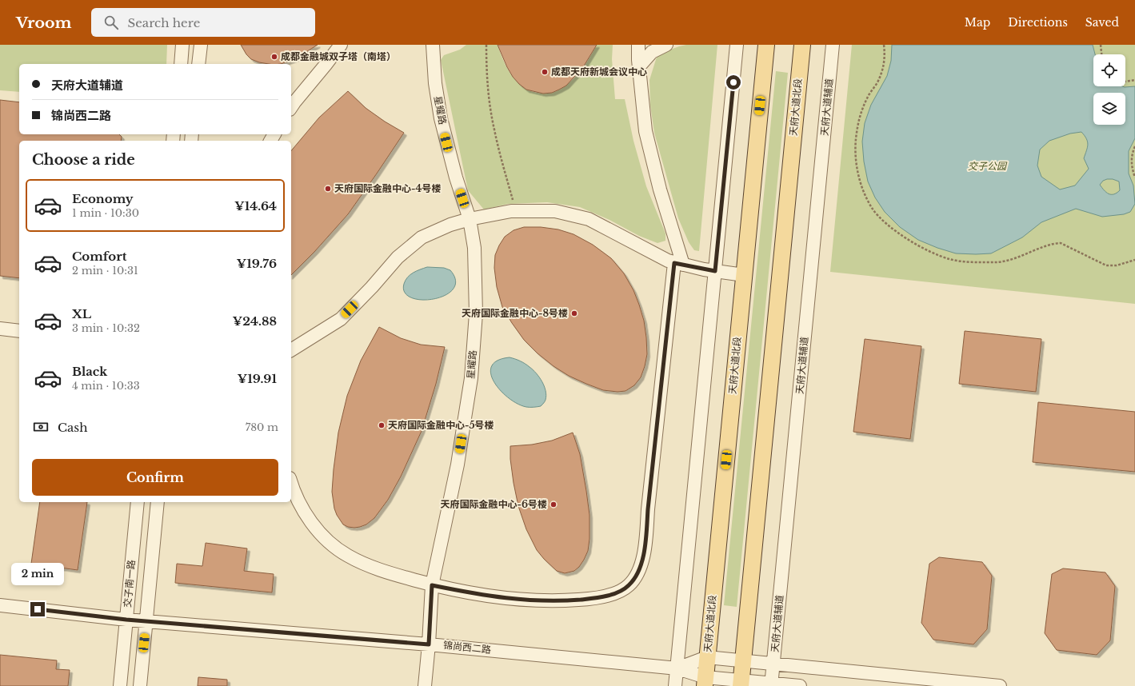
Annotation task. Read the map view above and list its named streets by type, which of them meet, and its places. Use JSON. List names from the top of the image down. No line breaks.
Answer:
{"streets":{"main road":["天府大道北段"],"street":["天府大道辅道","星耀路","交子南一路","锦尚西二路"]},"crossings":[["天府大道北段","锦尚西二路"],["天府大道辅道","锦尚西二路"],["星耀路","锦尚西二路"],["交子南一路","锦尚西二路"]],"parks":["交子公园"],"places":["成都金融城双子塔（南塔）","成都天府新城会议中心","天府国际金融中心-4号楼","天府国际金融中心-8号楼","天府国际金融中心-5号楼","天府国际金融中心-6号楼"],"page":{"header":"Vroom","search":"Search here","nav":["Map","Directions","Saved"],"banner":["天府大道辅道","锦尚西二路"],"heading":"Choose a ride","list":[{"name":"Economy","note":"1 min · 10:30","value":"¥14.64"},{"name":"Comfort","note":"2 min · 10:31","value":"¥19.76"},{"name":"XL","note":"3 min · 10:32","value":"¥24.88"},{"name":"Black","note":"4 min · 10:33","value":"¥19.91"}],"pay":["Cash","780 m"],"buttons":"Confirm","bubble":"2 min"}}
